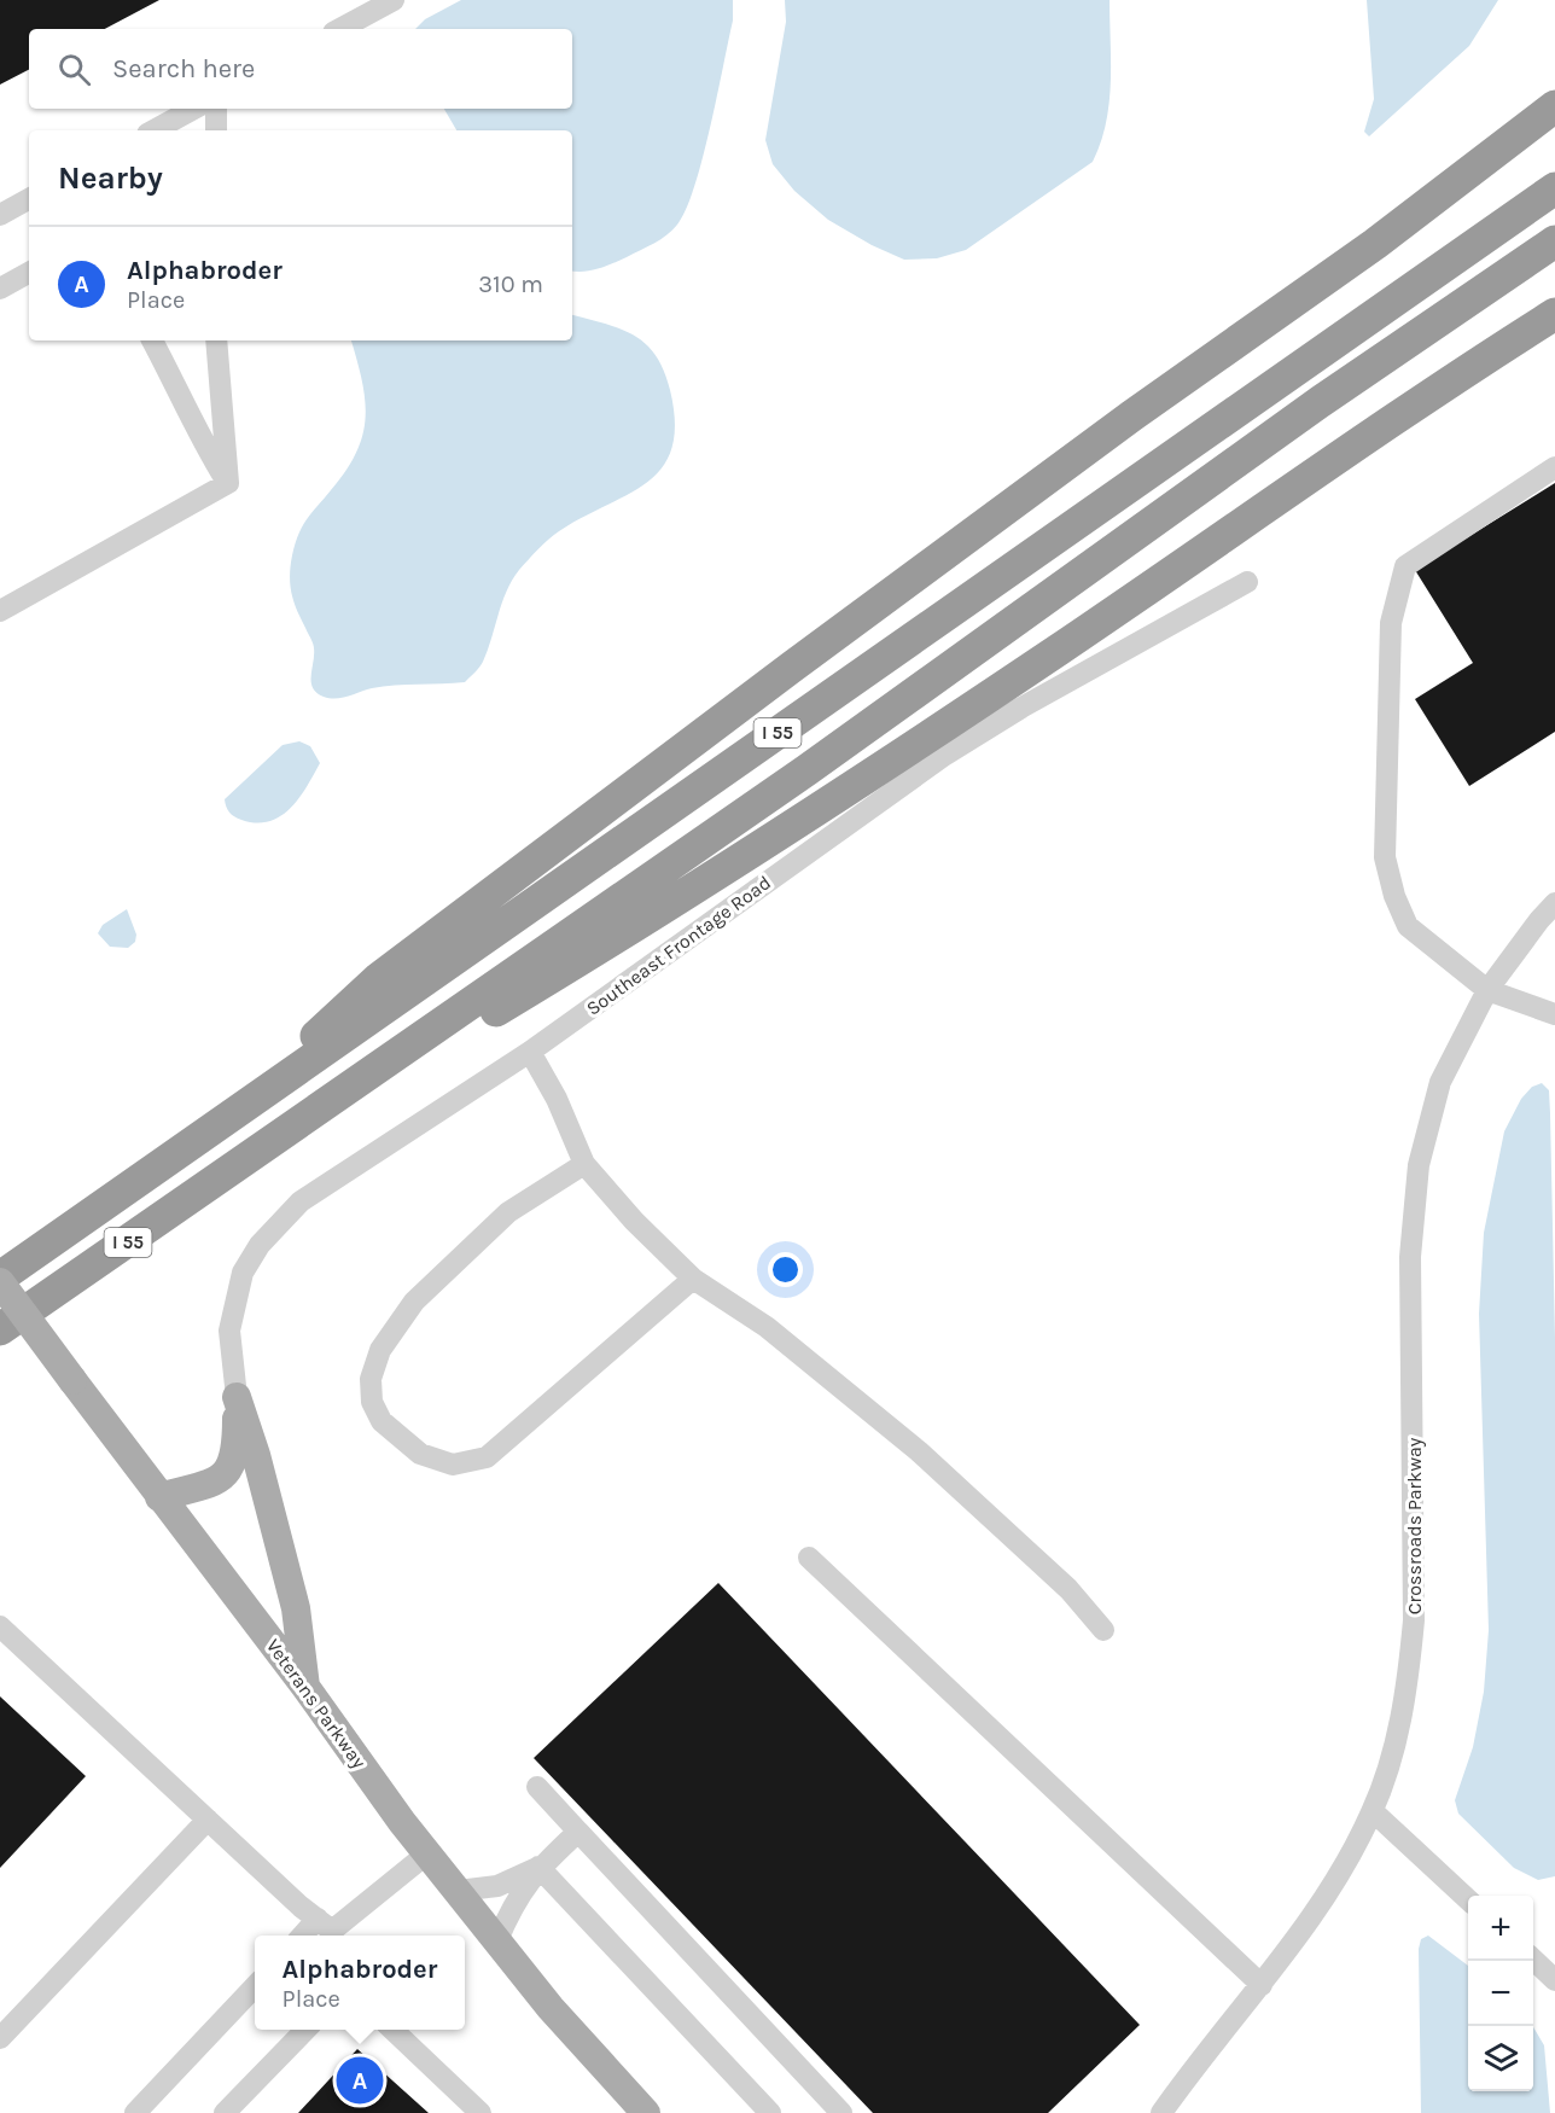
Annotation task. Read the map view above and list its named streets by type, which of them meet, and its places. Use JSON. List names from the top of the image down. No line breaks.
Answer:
{"streets":{"highway":["I 55"],"main road":["Veterans Parkway"],"street":["Southeast Frontage Road","Crossroads Parkway"]},"page":{"search":"Search here","heading":"Nearby","list":[{"mark":"A","name":"Alphabroder","note":"Place","value":"310 m"}],"map_buttons":["+","−"],"popup":["Alphabroder","Place"],"pins":"A"}}
